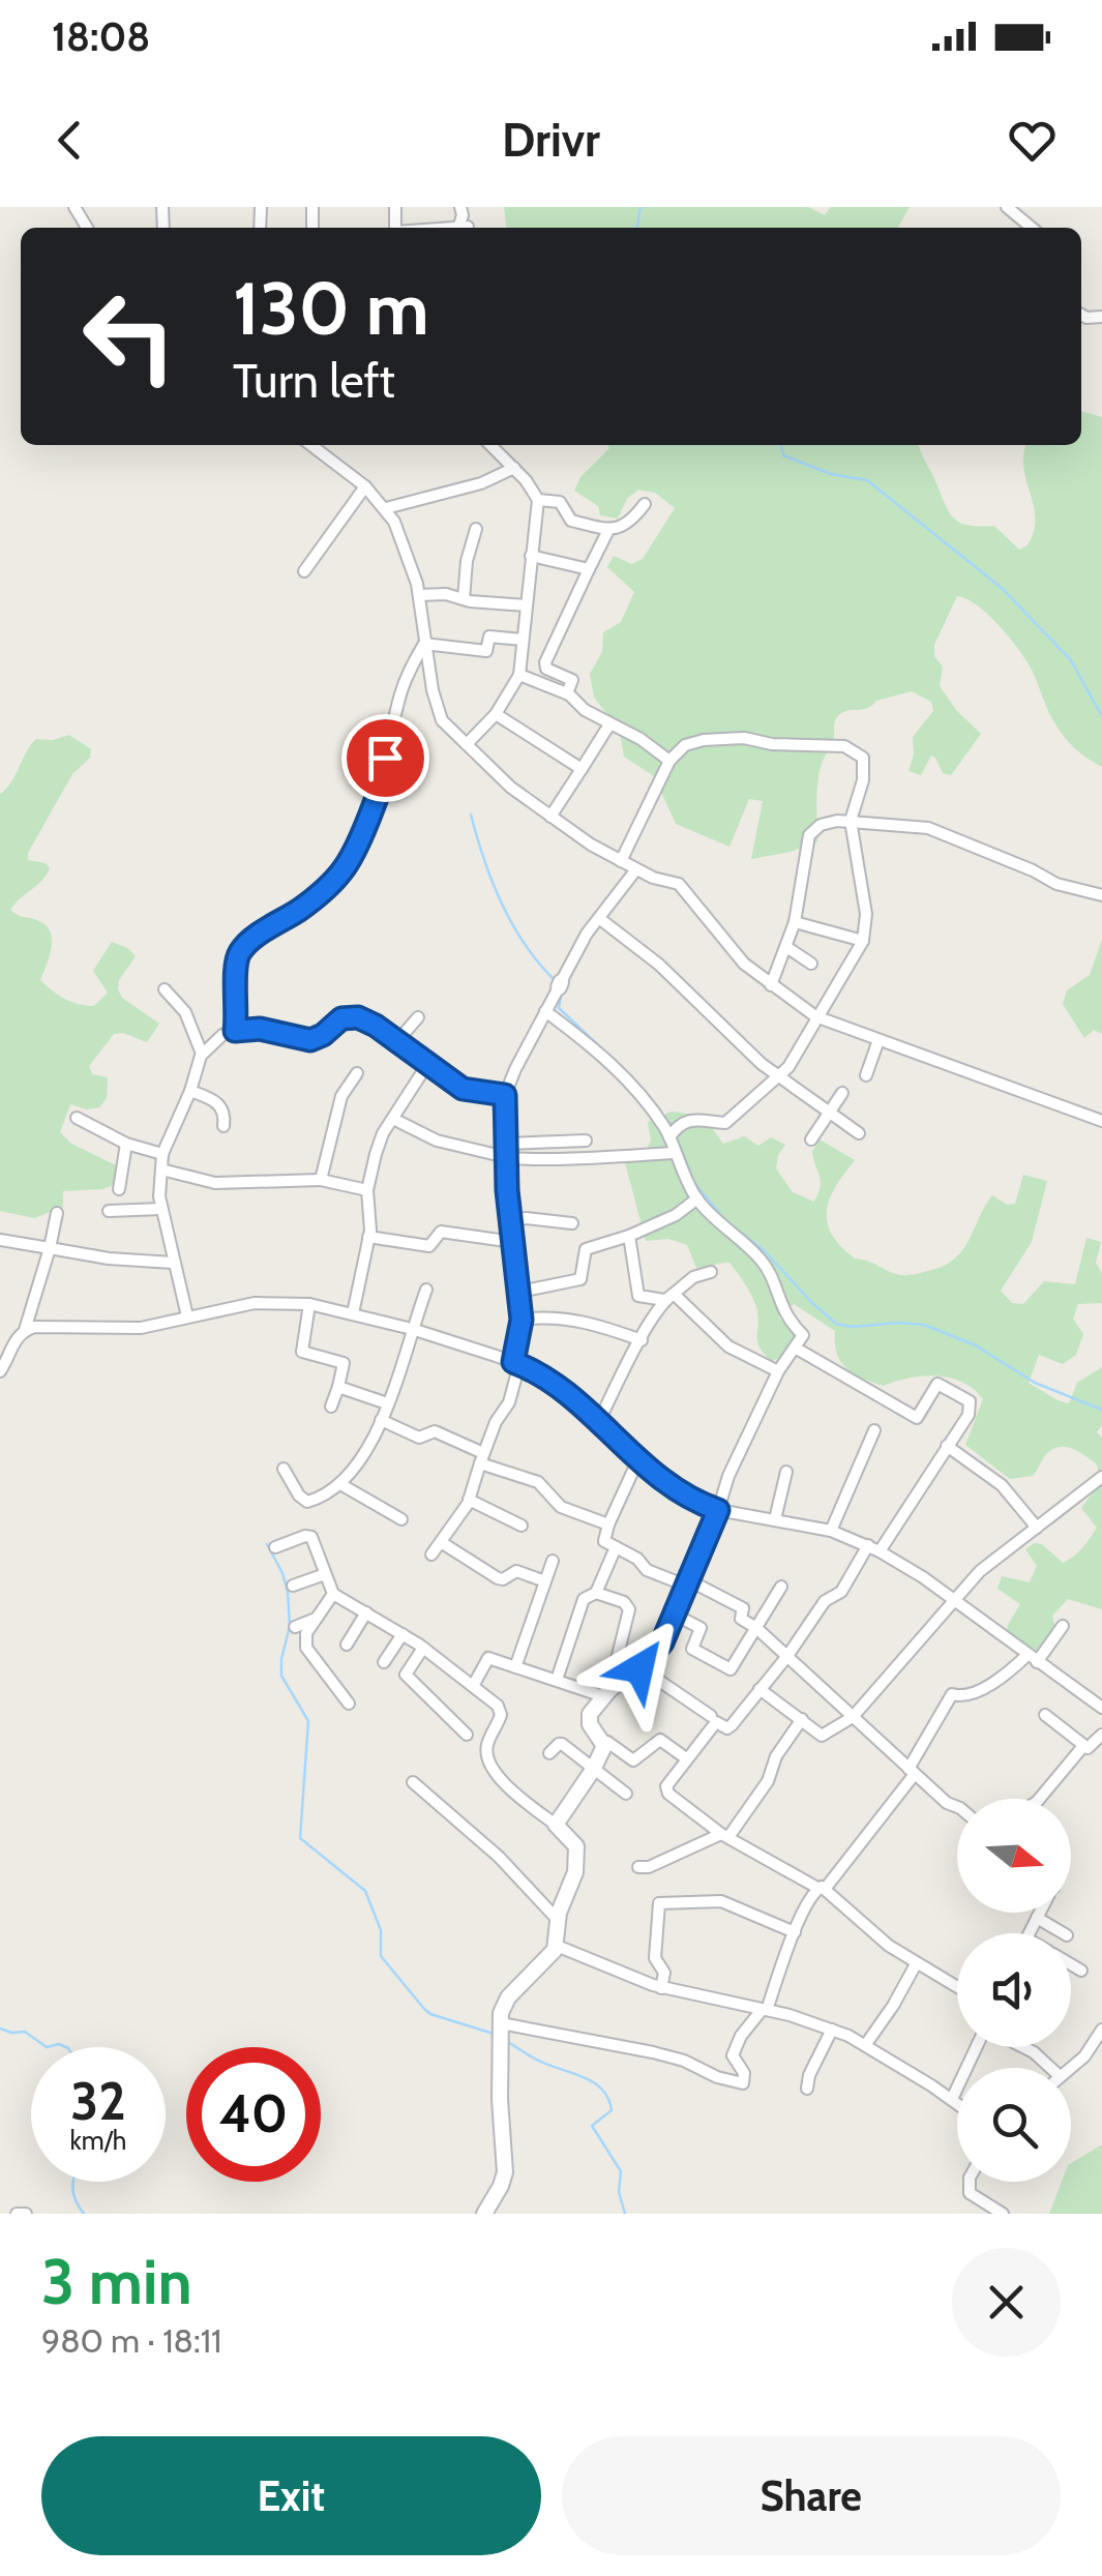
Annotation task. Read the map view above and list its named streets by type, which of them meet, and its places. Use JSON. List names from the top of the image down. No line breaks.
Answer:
{"north":"right","page":{"status":"18:08","header":"Drivr","turn":["130 m","Turn left"],"speed":"32 km/h","limit":"40","heading":["3 min","980 m · 18:11"],"buttons":["Exit","Share"]}}
